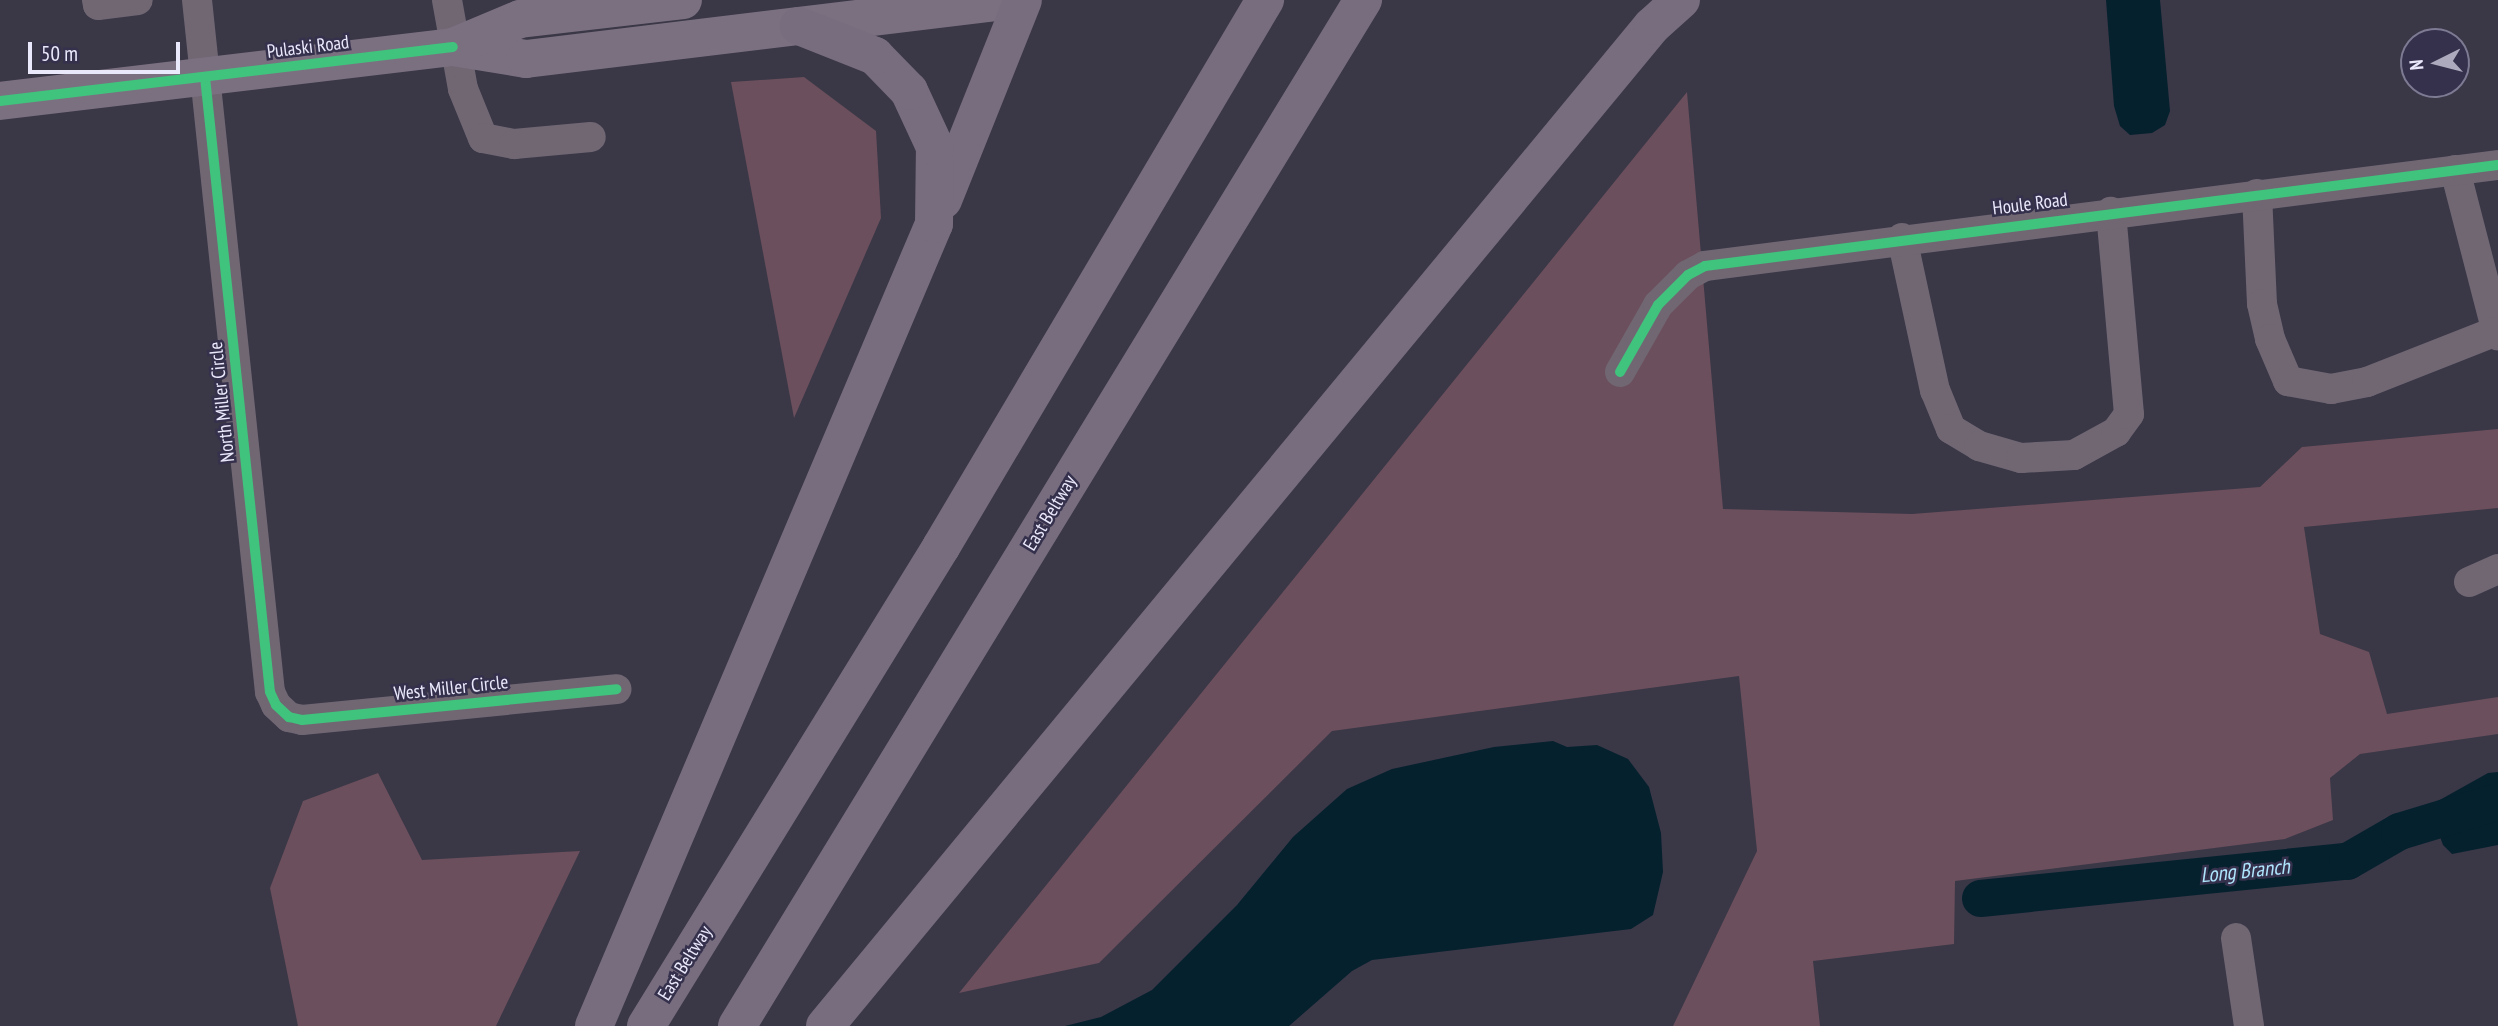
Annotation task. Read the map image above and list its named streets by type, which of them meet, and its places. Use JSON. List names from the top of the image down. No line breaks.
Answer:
{"streets":{"highway":["East Beltway"],"main road":["Pulaski Road"],"street":["Houle Road","North Miller Circle","West Miller Circle"]},"crossings":[["Pulaski Road","North Miller Circle"],["North Miller Circle","West Miller Circle"]],"water":["Long Branch"],"scale_bar":"50 m","north":"left"}
